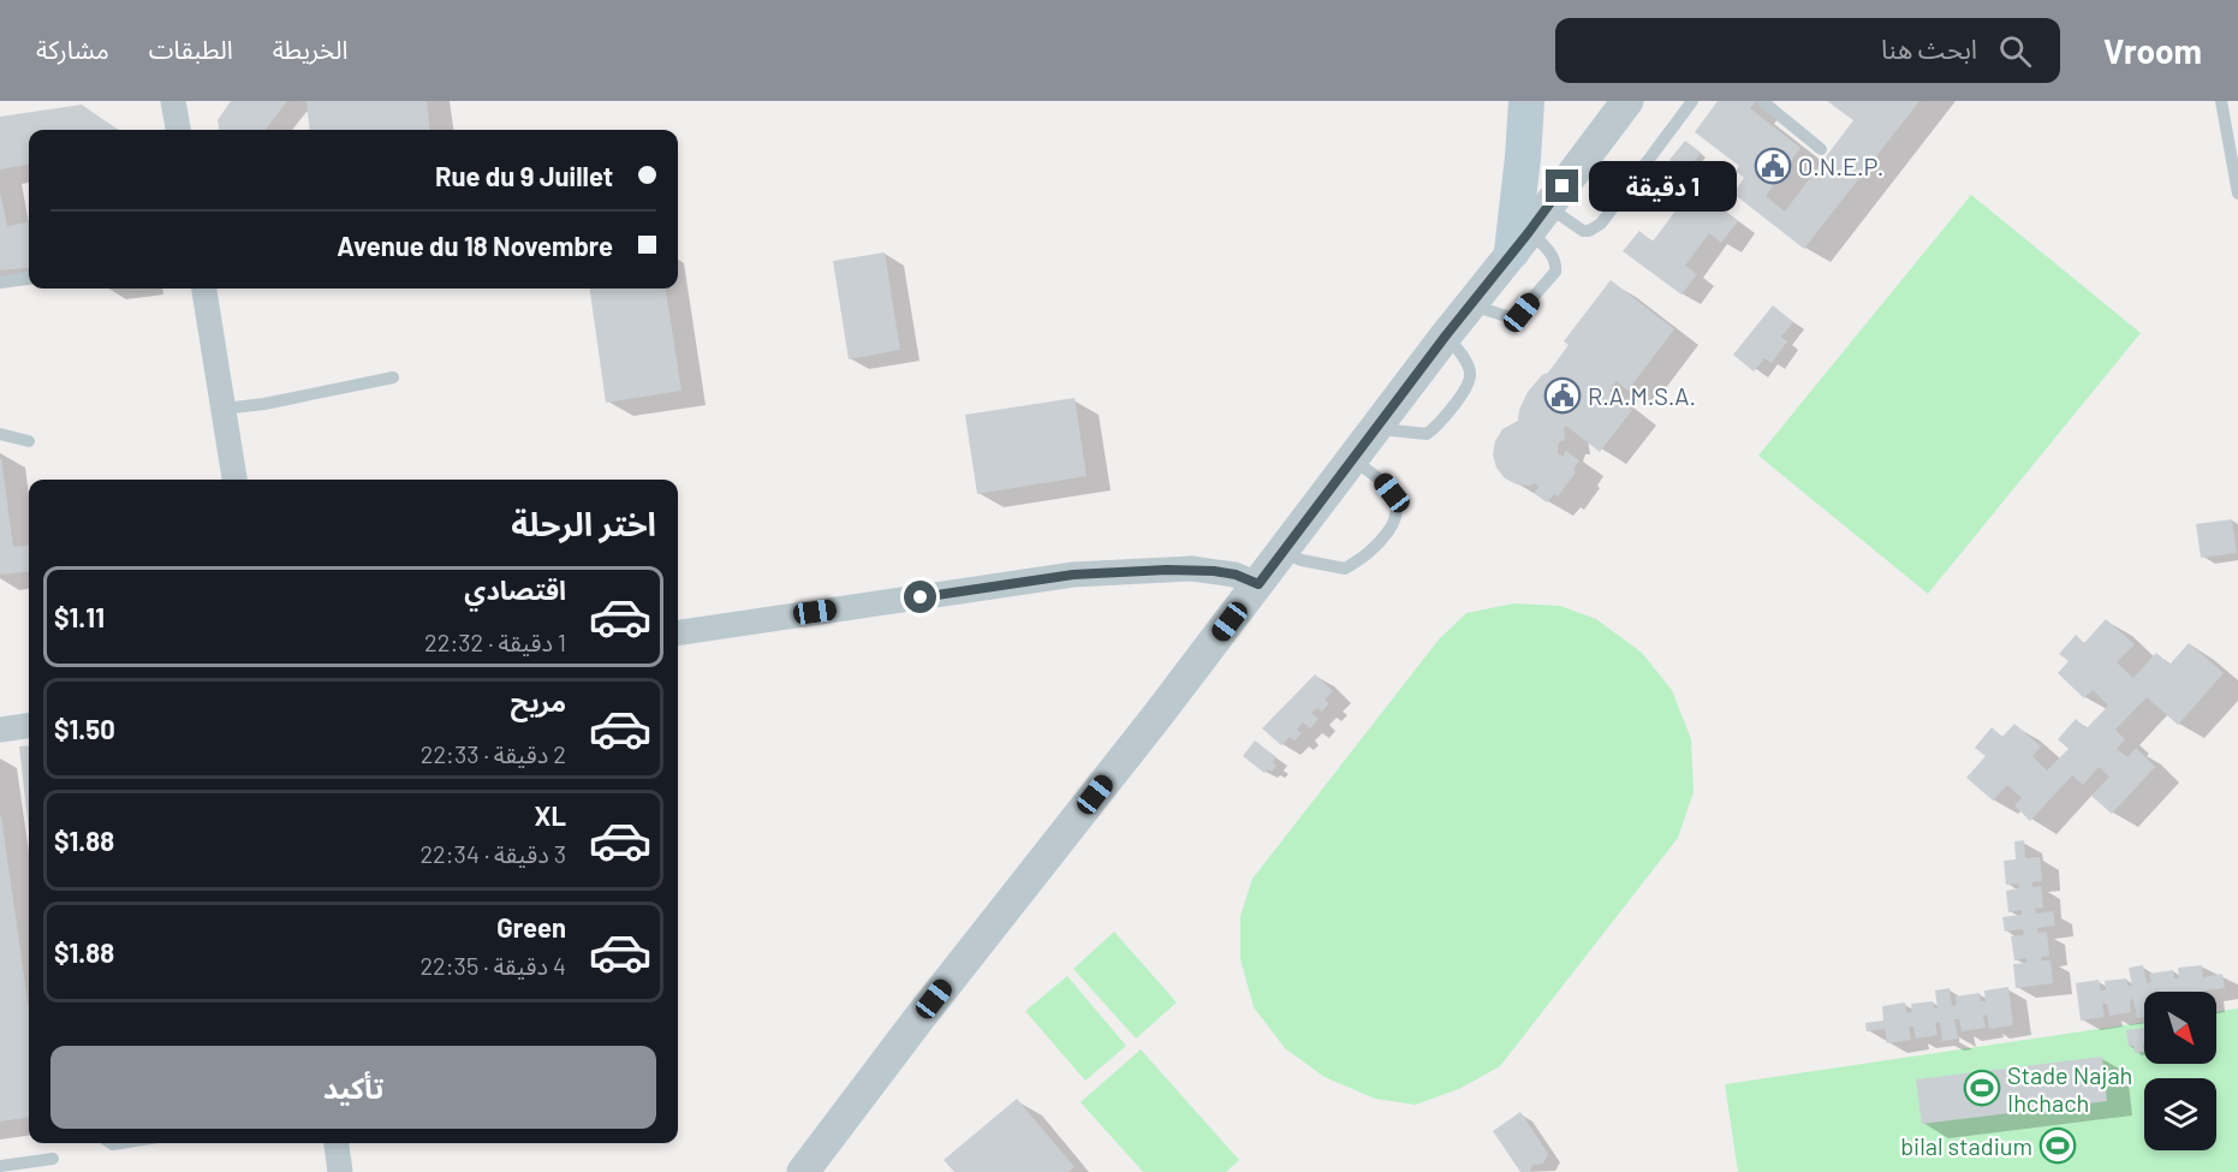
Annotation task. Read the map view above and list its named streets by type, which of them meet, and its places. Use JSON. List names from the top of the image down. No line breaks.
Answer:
{"places":{"public building":["O.N.E.P.","R.A.M.S.A."],"sports":["Stade Najah Ihchach","bilal stadium"]},"north":"bottom right","page":{"header":"Vroom","search":"ابحث هنا","nav":["الخريطة","الطبقات","مشاركة"],"banner":["Rue du 9 Juillet","Avenue du 18 Novembre"],"bubble":"1 دقيقة","heading":"اختر الرحلة","list":[{"name":"اقتصادي","note":"1 دقيقة · 22:32","value":"$1.11"},{"name":"مريح","note":"2 دقيقة · 22:33","value":"$1.50"},{"name":"XL","note":"3 دقيقة · 22:34","value":"$1.88"},{"name":"Green","note":"4 دقيقة · 22:35","value":"$1.88"}],"buttons":"تأكيد"}}
